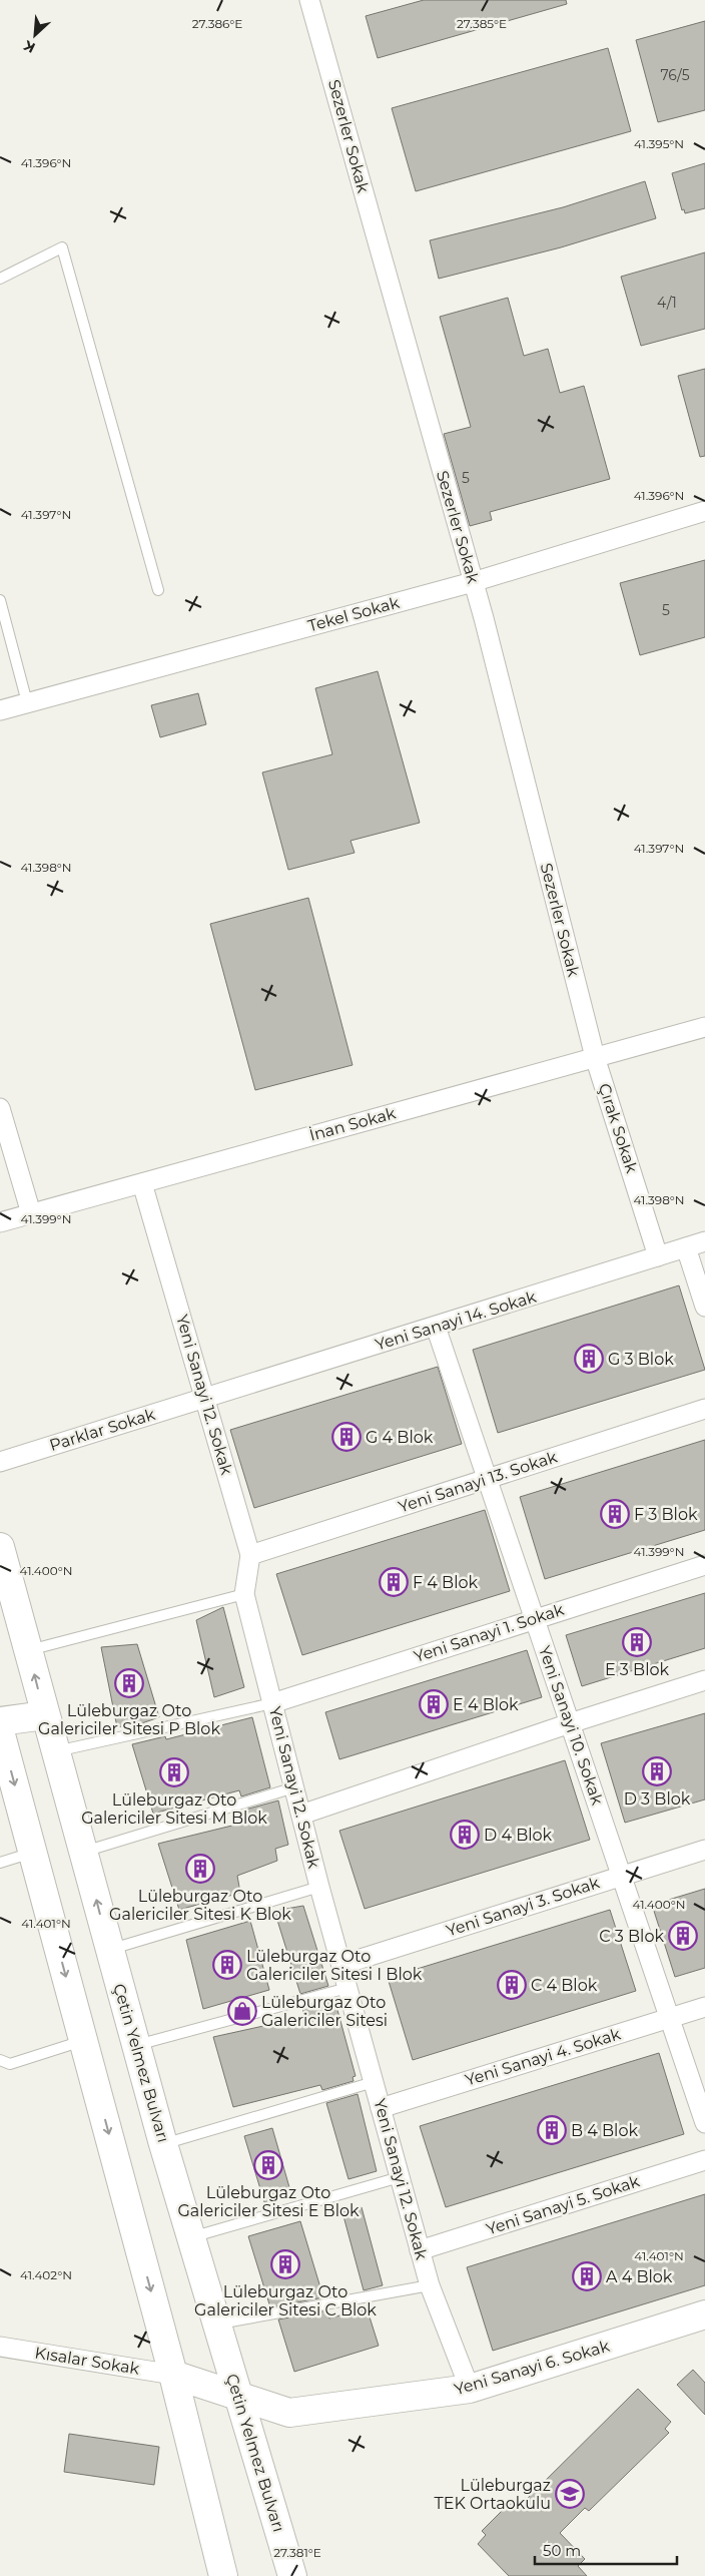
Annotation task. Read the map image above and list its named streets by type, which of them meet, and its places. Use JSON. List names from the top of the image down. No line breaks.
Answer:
{"streets":{"street":["Sezerler Sokak","Tekel Sokak","İnan Sokak","Çırak Sokak","Yeni Sanayi 14. Sokak","Yeni Sanayi 12. Sokak","Parklar Sokak","Yeni Sanayi 13. Sokak","Yeni Sanayi 1. Sokak","Yeni Sanayi 10. Sokak","Yeni Sanayi 3. Sokak","Yeni Sanayi 4. Sokak","Çetin Yelmez Bulvarı","Yeni Sanayi 5. Sokak","Kısalar Sokak","Yeni Sanayi 6. Sokak"]},"crossings":[["Sezerler Sokak","Tekel Sokak"],["Sezerler Sokak","İnan Sokak"],["Sezerler Sokak","Çırak Sokak"],["İnan Sokak","Çırak Sokak"],["İnan Sokak","Yeni Sanayi 12. Sokak"],["Çırak Sokak","Yeni Sanayi 14. Sokak"],["Yeni Sanayi 14. Sokak","Yeni Sanayi 12. Sokak"],["Yeni Sanayi 14. Sokak","Parklar Sokak"],["Yeni Sanayi 14. Sokak","Yeni Sanayi 10. Sokak"],["Yeni Sanayi 12. Sokak","Parklar Sokak"],["Yeni Sanayi 12. Sokak","Yeni Sanayi 13. Sokak"],["Yeni Sanayi 12. Sokak","Yeni Sanayi 1. Sokak"],["Yeni Sanayi 12. Sokak","Yeni Sanayi 3. Sokak"],["Yeni Sanayi 12. Sokak","Yeni Sanayi 4. Sokak"],["Yeni Sanayi 12. Sokak","Yeni Sanayi 5. Sokak"],["Yeni Sanayi 12. Sokak","Yeni Sanayi 6. Sokak"],["Yeni Sanayi 13. Sokak","Yeni Sanayi 10. Sokak"],["Yeni Sanayi 1. Sokak","Yeni Sanayi 10. Sokak"],["Yeni Sanayi 10. Sokak","Yeni Sanayi 3. Sokak"],["Yeni Sanayi 10. Sokak","Yeni Sanayi 4. Sokak"],["Çetin Yelmez Bulvarı","Yeni Sanayi 6. Sokak"],["Kısalar Sokak","Yeni Sanayi 6. Sokak"]],"places":{"building":["G 3 Blok","G 4 Blok","F 3 Blok","F 4 Blok","E 3 Blok","Lüleburgaz Oto Galericiler Sitesi P Blok","E 4 Blok","D 3 Blok","Lüleburgaz Oto Galericiler Sitesi M Blok","D 4 Blok","Lüleburgaz Oto Galericiler Sitesi K Blok","C 3 Blok","Lüleburgaz Oto Galericiler Sitesi I Blok","C 4 Blok","B 4 Blok","Lüleburgaz Oto Galericiler Sitesi E Blok","Lüleburgaz Oto Galericiler Sitesi C Blok","A 4 Blok"],"shop":["Lüleburgaz Oto Galericiler Sitesi"],"school or university":["Lüleburgaz TEK Ortaokulu"]},"house_numbers":["76/5","4/1","5","5"],"scale_bar":"50 m","north":"bottom left","coordinates":["27.386°E","27.385°E","41.395°N","41.396°N","41.397°N","41.398°N","41.399°N","41.400°N","41.401°N","41.402°N","27.381°E"]}
